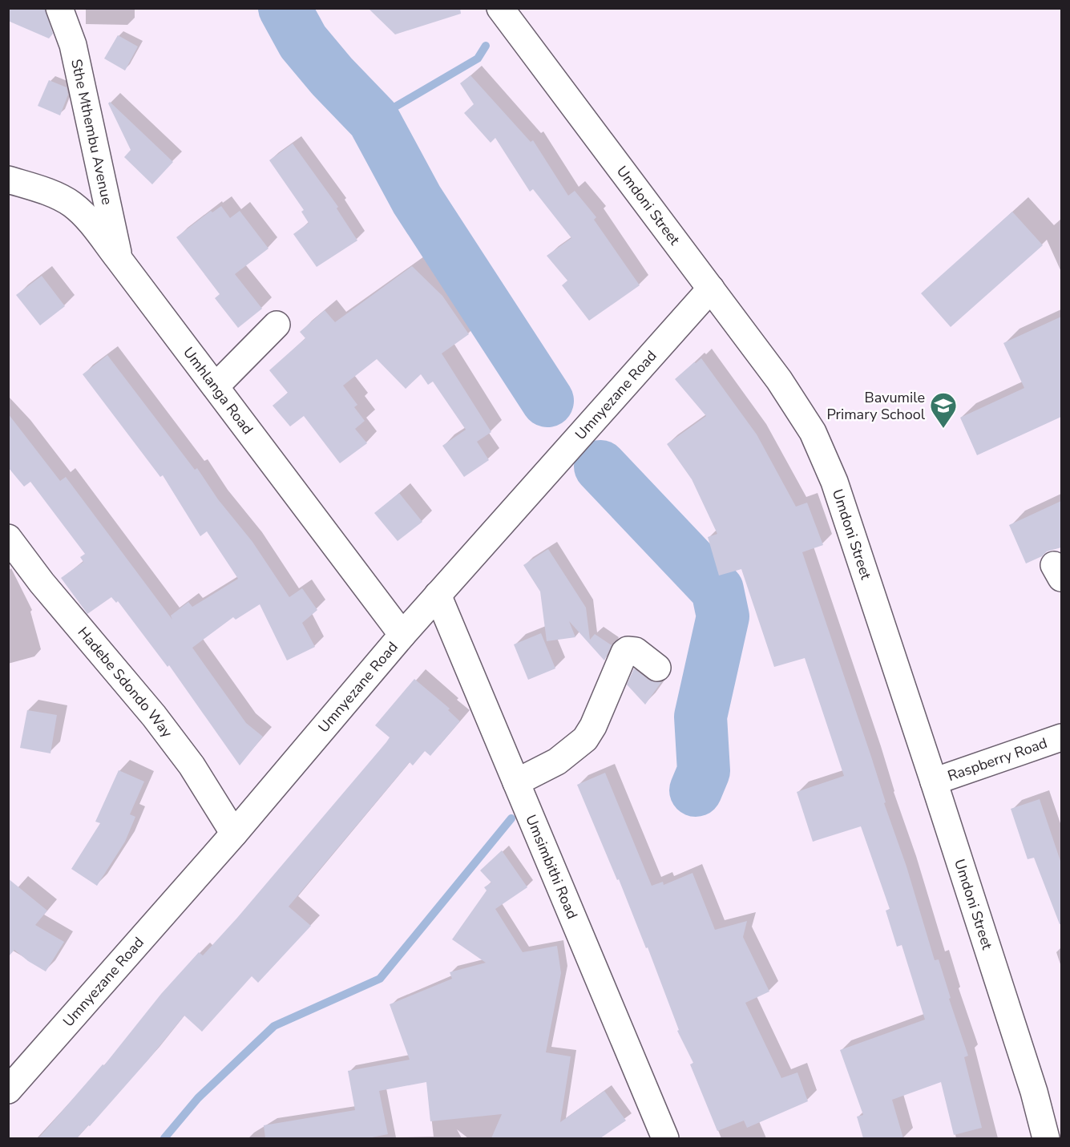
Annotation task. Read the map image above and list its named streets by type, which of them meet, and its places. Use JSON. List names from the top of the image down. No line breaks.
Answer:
{"streets":{"street":["Sthe Mthembu Avenue","Umdoni Street","Umhlanga Road","Umnyezane Road","Hadebe Sdondo Way","Raspberry Road","Umsimbithi Road"]},"crossings":[["Sthe Mthembu Avenue","Umhlanga Road"],["Umdoni Street","Umnyezane Road"],["Umdoni Street","Raspberry Road"],["Umhlanga Road","Umnyezane Road"],["Umnyezane Road","Hadebe Sdondo Way"],["Umnyezane Road","Umsimbithi Road"]],"places":{"school or university":["Bavumile Primary School"]}}
